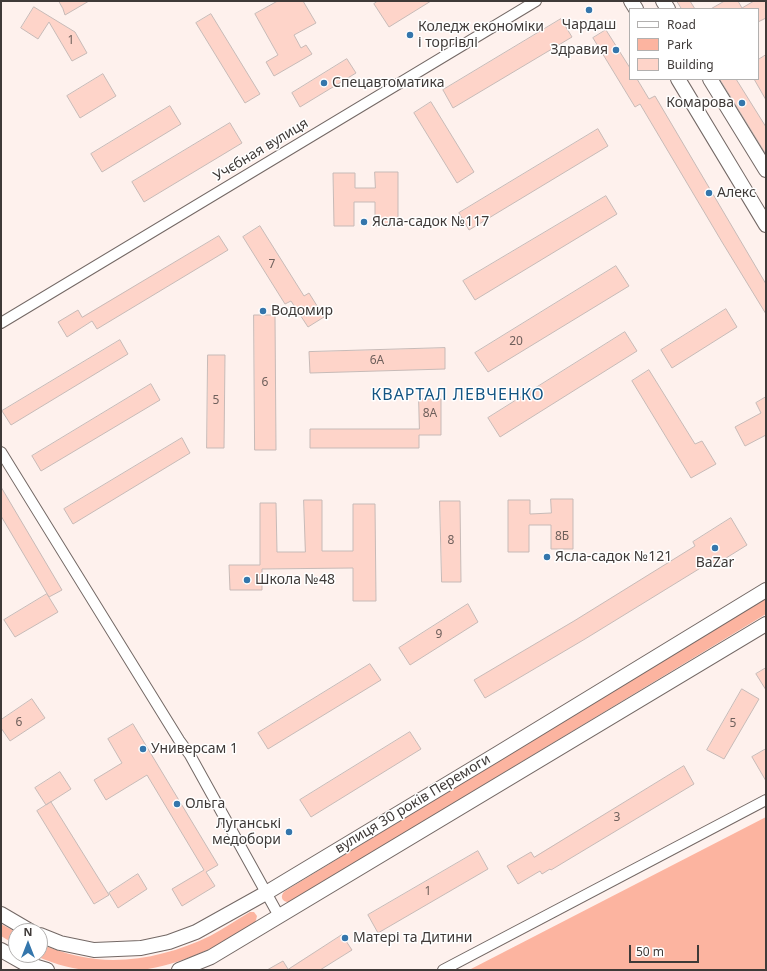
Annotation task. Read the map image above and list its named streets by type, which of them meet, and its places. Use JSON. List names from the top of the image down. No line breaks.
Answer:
{"streets":{"street":["Учєбная вулиця","вулиця 30 років Перемоги"]},"districts":["КВАРТАЛ ЛЕВЧЕНКО"],"places":["Чардаш","Коледж економіки і торгівлі","Здравия","Спецавтоматика","Комарова","Алекс","Ясла-садок №117","Водомир","BaZar","Ясла-садок №121","Школа №48","Универсам 1","Ольга","Луганські медобори","Матері та Дитини"],"house_numbers":["1","7","20","6А","6","5","8А","8Б","8","9","6","5","3","1"],"legend":["Road","Park","Building"],"scale_bar":"50 m","north":"top"}
